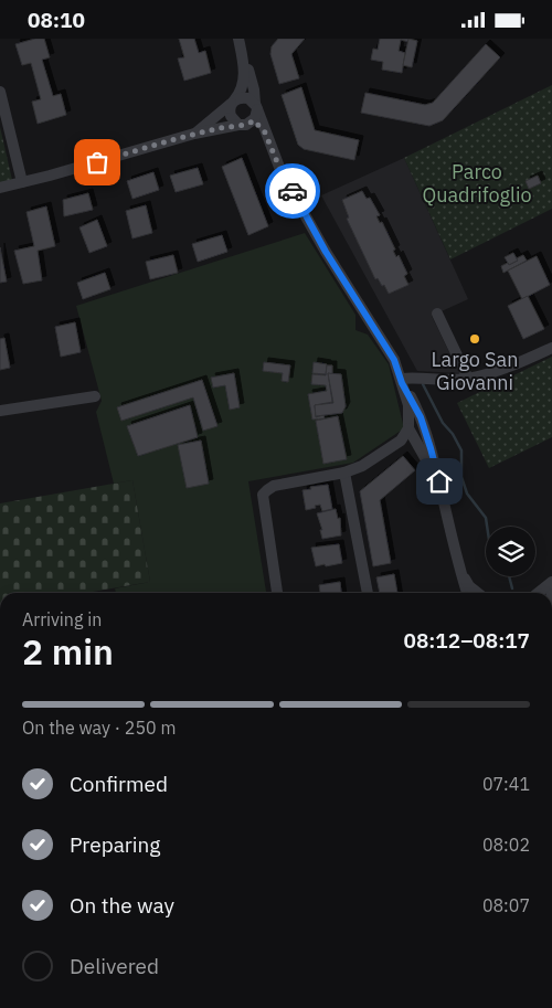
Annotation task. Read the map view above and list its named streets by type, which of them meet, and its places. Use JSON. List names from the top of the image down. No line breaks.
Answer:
{"parks":["Parco Quadrifoglio"],"places":["Largo San Giovanni"],"page":{"status":"08:10","heading":["2 min","Arriving in","08:12–08:17"],"bar":"On the way · 250 m","list":[["Confirmed","07:41"],["Preparing","08:02"],["On the way","08:07"],"Delivered"]}}
